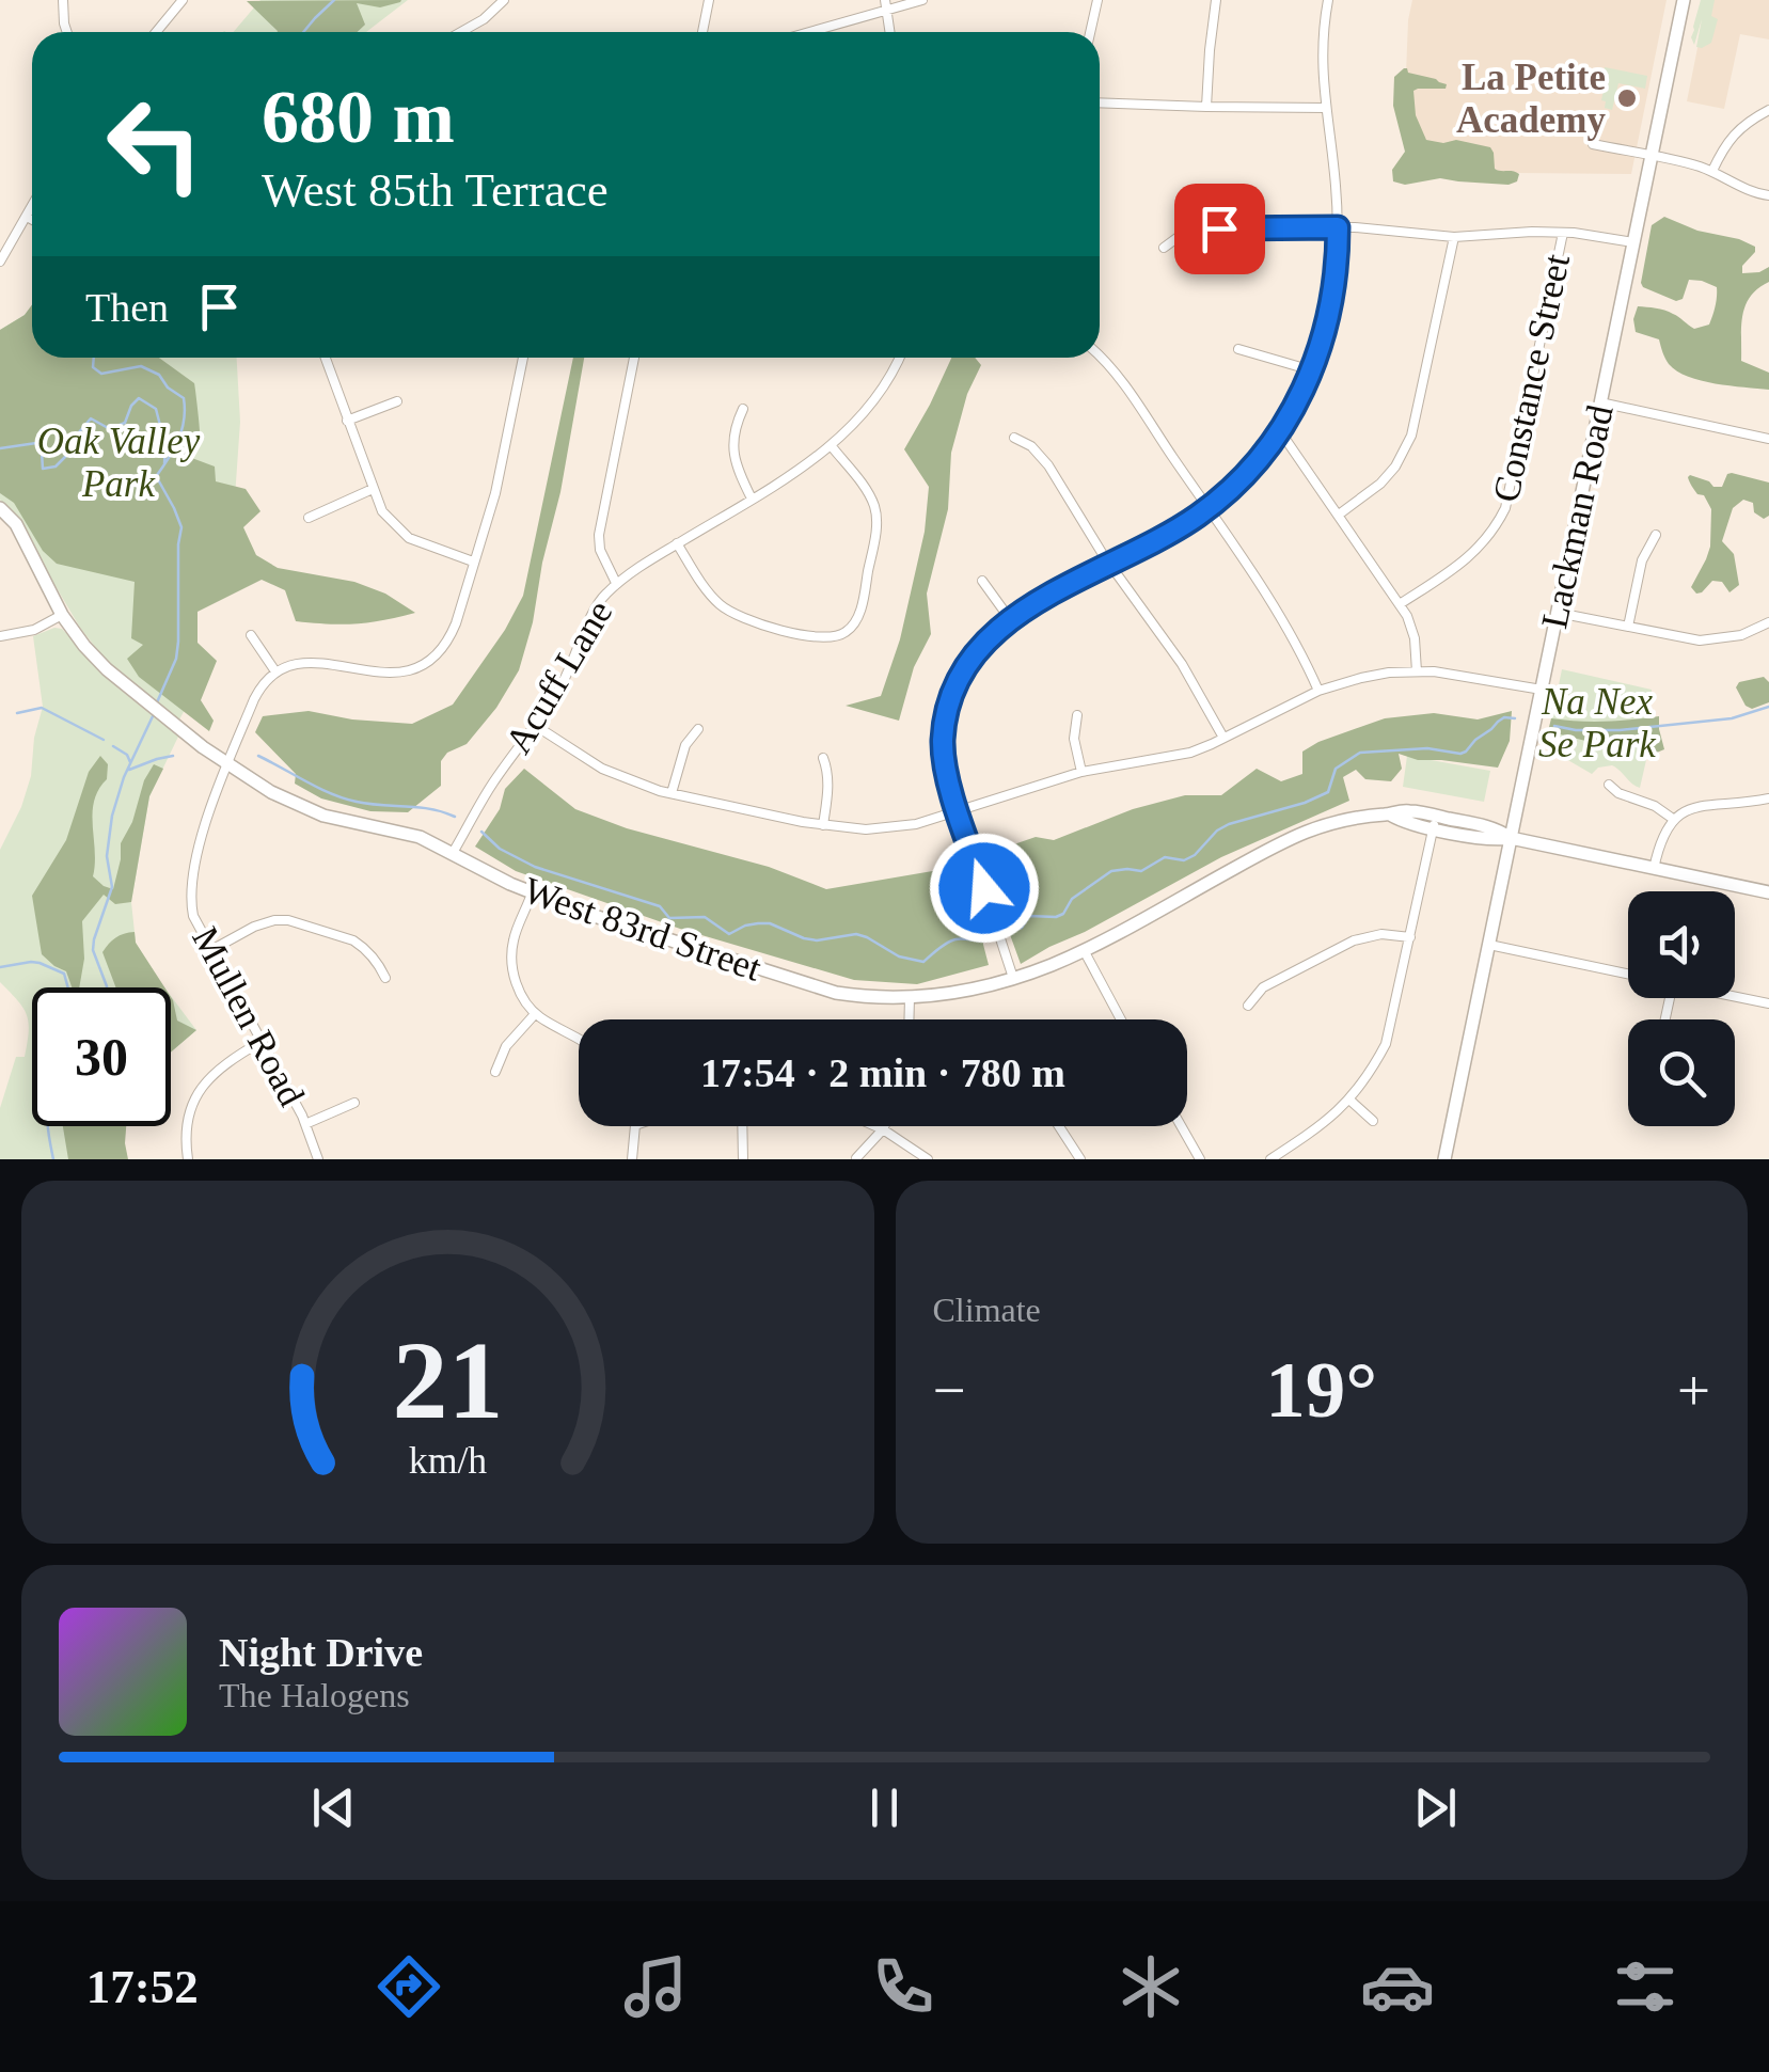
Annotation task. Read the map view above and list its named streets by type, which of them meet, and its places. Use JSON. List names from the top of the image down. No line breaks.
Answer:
{"streets":{"street":["Constance Street","Lackman Road","Acuff Lane","West 83rd Street","Mullen Road"]},"crossings":[["Lackman Road","West 83rd Street"],["Acuff Lane","West 83rd Street"],["West 83rd Street","Mullen Road"]],"parks":["Oak Valley Park","Na Nex Se Park"],"places":["La Petite Academy"],"page":{"turn":["680 m","West 85th Terrace"],"then":"Then","limit":"30","trip":"17:54 · 2 min · 780 m","tile":"Climate","heat":["−","19°","+"],"song":["Night Drive","The Halogens"],"tabs":"17:52","gauge":["21","km/h"]}}
